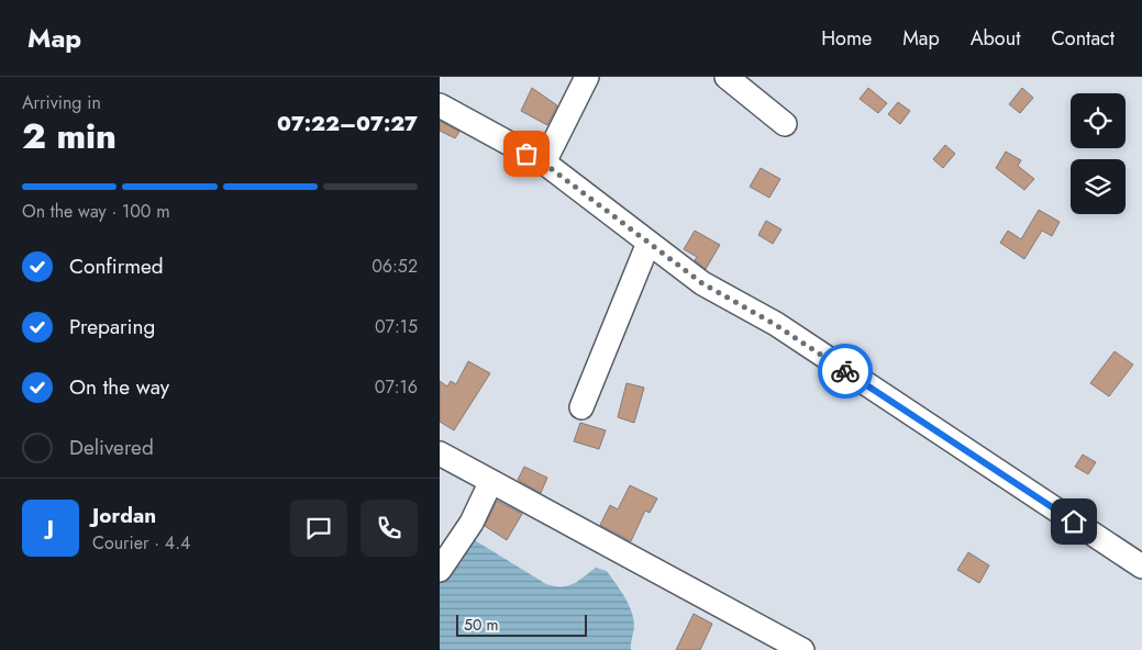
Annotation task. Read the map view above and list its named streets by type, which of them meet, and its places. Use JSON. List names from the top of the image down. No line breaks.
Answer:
{"scale_bar":"50 m","page":{"header":"Map","nav":["Home","Map","About","Contact"],"heading":["2 min","Arriving in","07:22–07:27"],"panel":["Jordan","Courier · 4.4"],"bar":"On the way · 100 m","list":[["Confirmed","06:52"],["Preparing","07:15"],["On the way","07:16"],"Delivered"],"round":"J","scale":"50 m"}}
